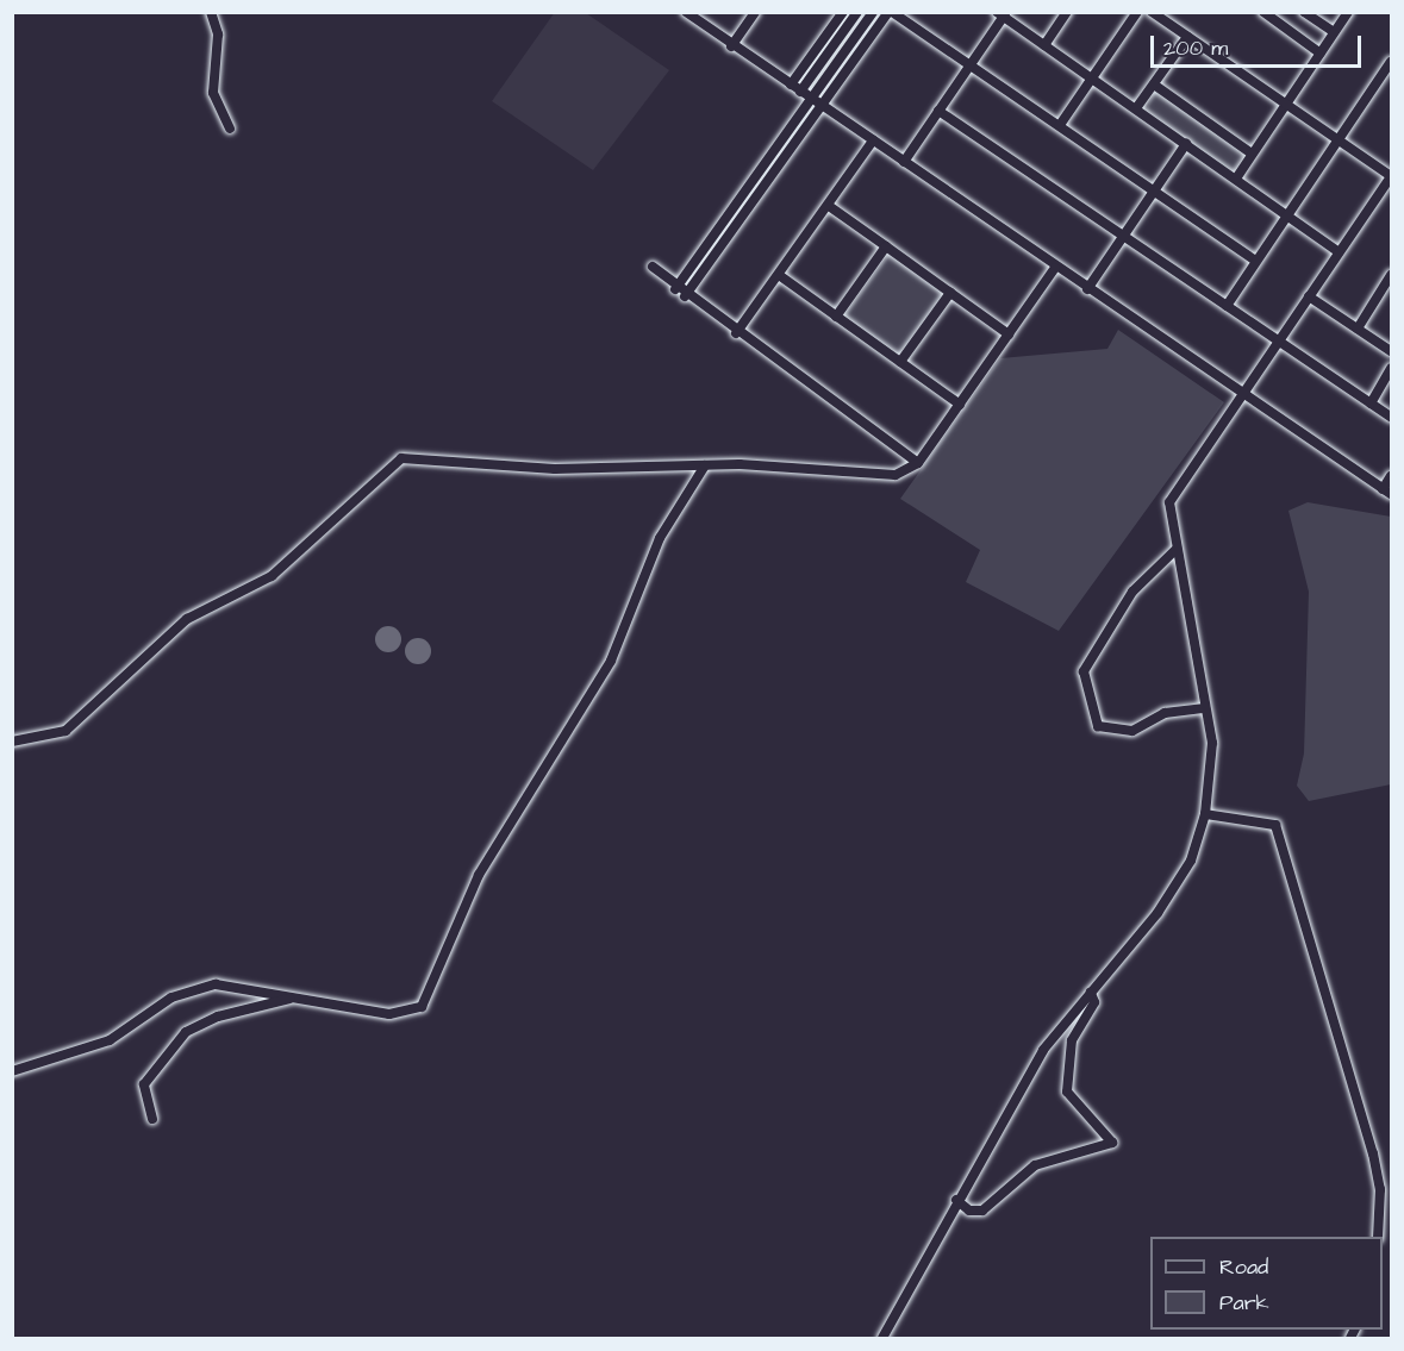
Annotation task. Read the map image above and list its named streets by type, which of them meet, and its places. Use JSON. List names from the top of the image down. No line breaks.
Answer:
{"legend":["Road","Park"],"scale_bar":"200 m"}
